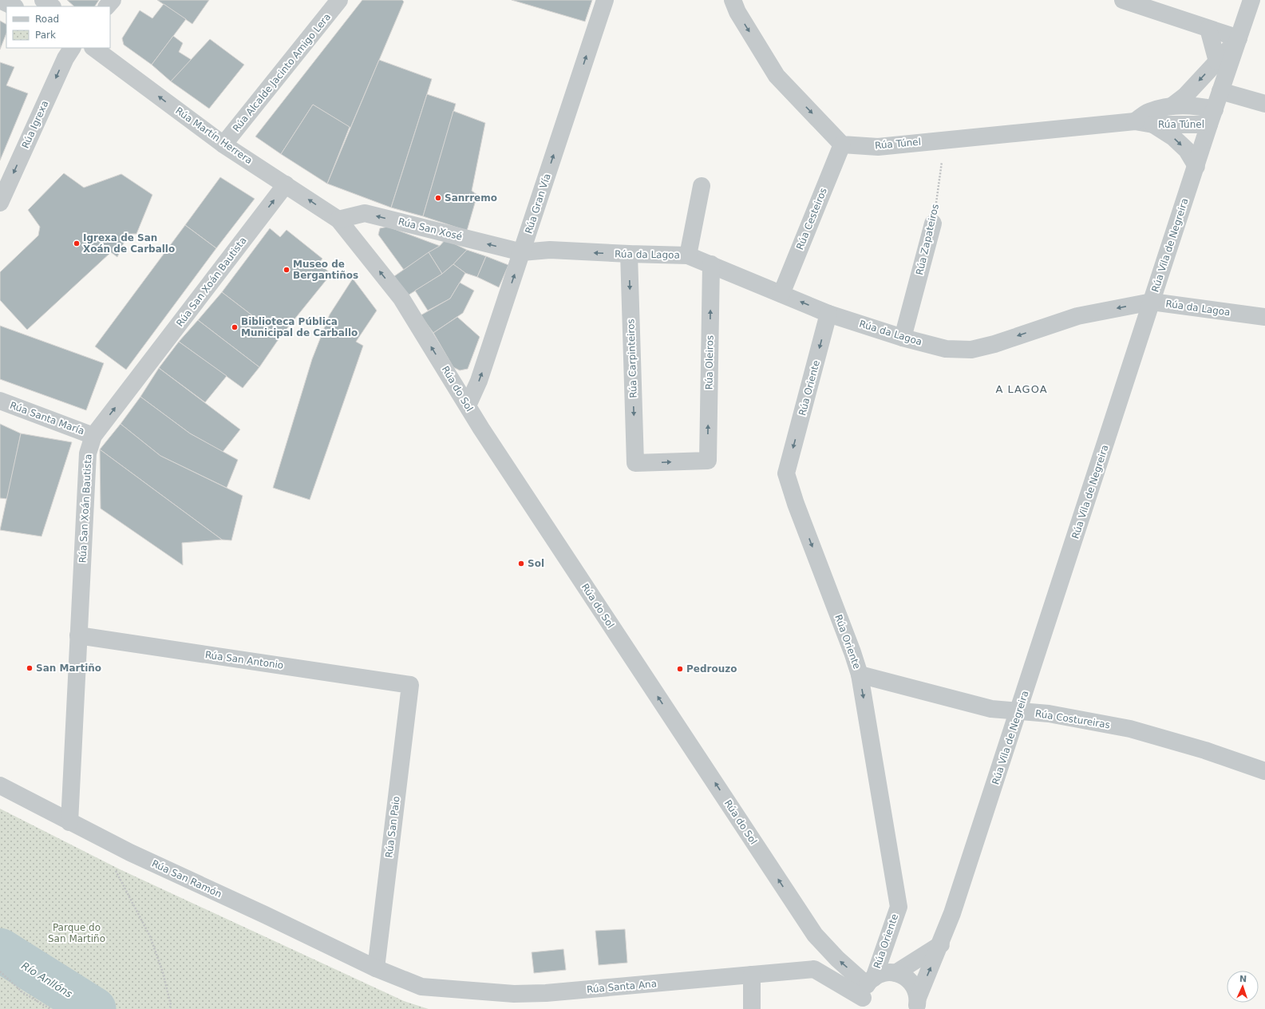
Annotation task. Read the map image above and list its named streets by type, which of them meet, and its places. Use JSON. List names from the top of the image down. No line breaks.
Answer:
{"streets":{"street":["Rúa Alcalde Jacinto Amigo Lera","Rúa Igrexa","Rúa Túnel","Rúa Martín Herrera","Rúa Gran Vía","Rúa Cesteiros","Rúa San Xosé","Rúa Zapateiros","Rúa Vila de Negreira","Rúa da Lagoa","Rúa San Xoán Bautista","Rúa Carpinteiros","Rúa Oleiros","Rúa Oriente","Rúa do Sol","Rúa Santa María","Rúa San Antonio","Rúa Costureiras","Rúa San Paio","Rúa San Ramón","Rúa Santa Ana"]},"crossings":[["Rúa Alcalde Jacinto Amigo Lera","Rúa Martín Herrera"],["Rúa Túnel","Rúa Cesteiros"],["Rúa Túnel","Rúa Zapateiros"],["Rúa Túnel","Rúa Vila de Negreira"],["Rúa Martín Herrera","Rúa San Xosé"],["Rúa Martín Herrera","Rúa San Xoán Bautista"],["Rúa Martín Herrera","Rúa do Sol"],["Rúa Gran Vía","Rúa San Xosé"],["Rúa Gran Vía","Rúa da Lagoa"],["Rúa Gran Vía","Rúa do Sol"],["Rúa Cesteiros","Rúa da Lagoa"],["Rúa San Xosé","Rúa da Lagoa"],["Rúa San Xosé","Rúa do Sol"],["Rúa Zapateiros","Rúa da Lagoa"],["Rúa Vila de Negreira","Rúa da Lagoa"],["Rúa Vila de Negreira","Rúa Costureiras"],["Rúa da Lagoa","Rúa Carpinteiros"],["Rúa da Lagoa","Rúa Oleiros"],["Rúa da Lagoa","Rúa Oriente"],["Rúa San Xoán Bautista","Rúa Santa María"],["Rúa San Xoán Bautista","Rúa San Antonio"],["Rúa San Xoán Bautista","Rúa San Ramón"],["Rúa Carpinteiros","Rúa Oleiros"],["Rúa Oriente","Rúa do Sol"],["Rúa Oriente","Rúa Costureiras"],["Rúa Oriente","Rúa Santa Ana"],["Rúa do Sol","Rúa Santa Ana"],["Rúa San Antonio","Rúa San Paio"],["Rúa San Paio","Rúa San Ramón"],["Rúa San Paio","Rúa Santa Ana"],["Rúa San Ramón","Rúa Santa Ana"]],"one_way":["Rúa Igrexa","Rúa Martín Herrera","Rúa Gran Vía","Rúa San Xosé","Rúa da Lagoa","Rúa San Xoán Bautista","Rúa Oleiros","Rúa Oriente","Rúa do Sol"],"districts":["A LAGOA"],"water":["Río Anllóns"],"parks":["Parque do San Martiño"],"places":["Sanrremo","Igrexa de San Xoán de Carballo","Museo de Bergantiños","Biblioteca Pública Municipal de Carballo","Sol","San Martiño","Pedrouzo"],"legend":["Road","Park"],"north":"top"}
